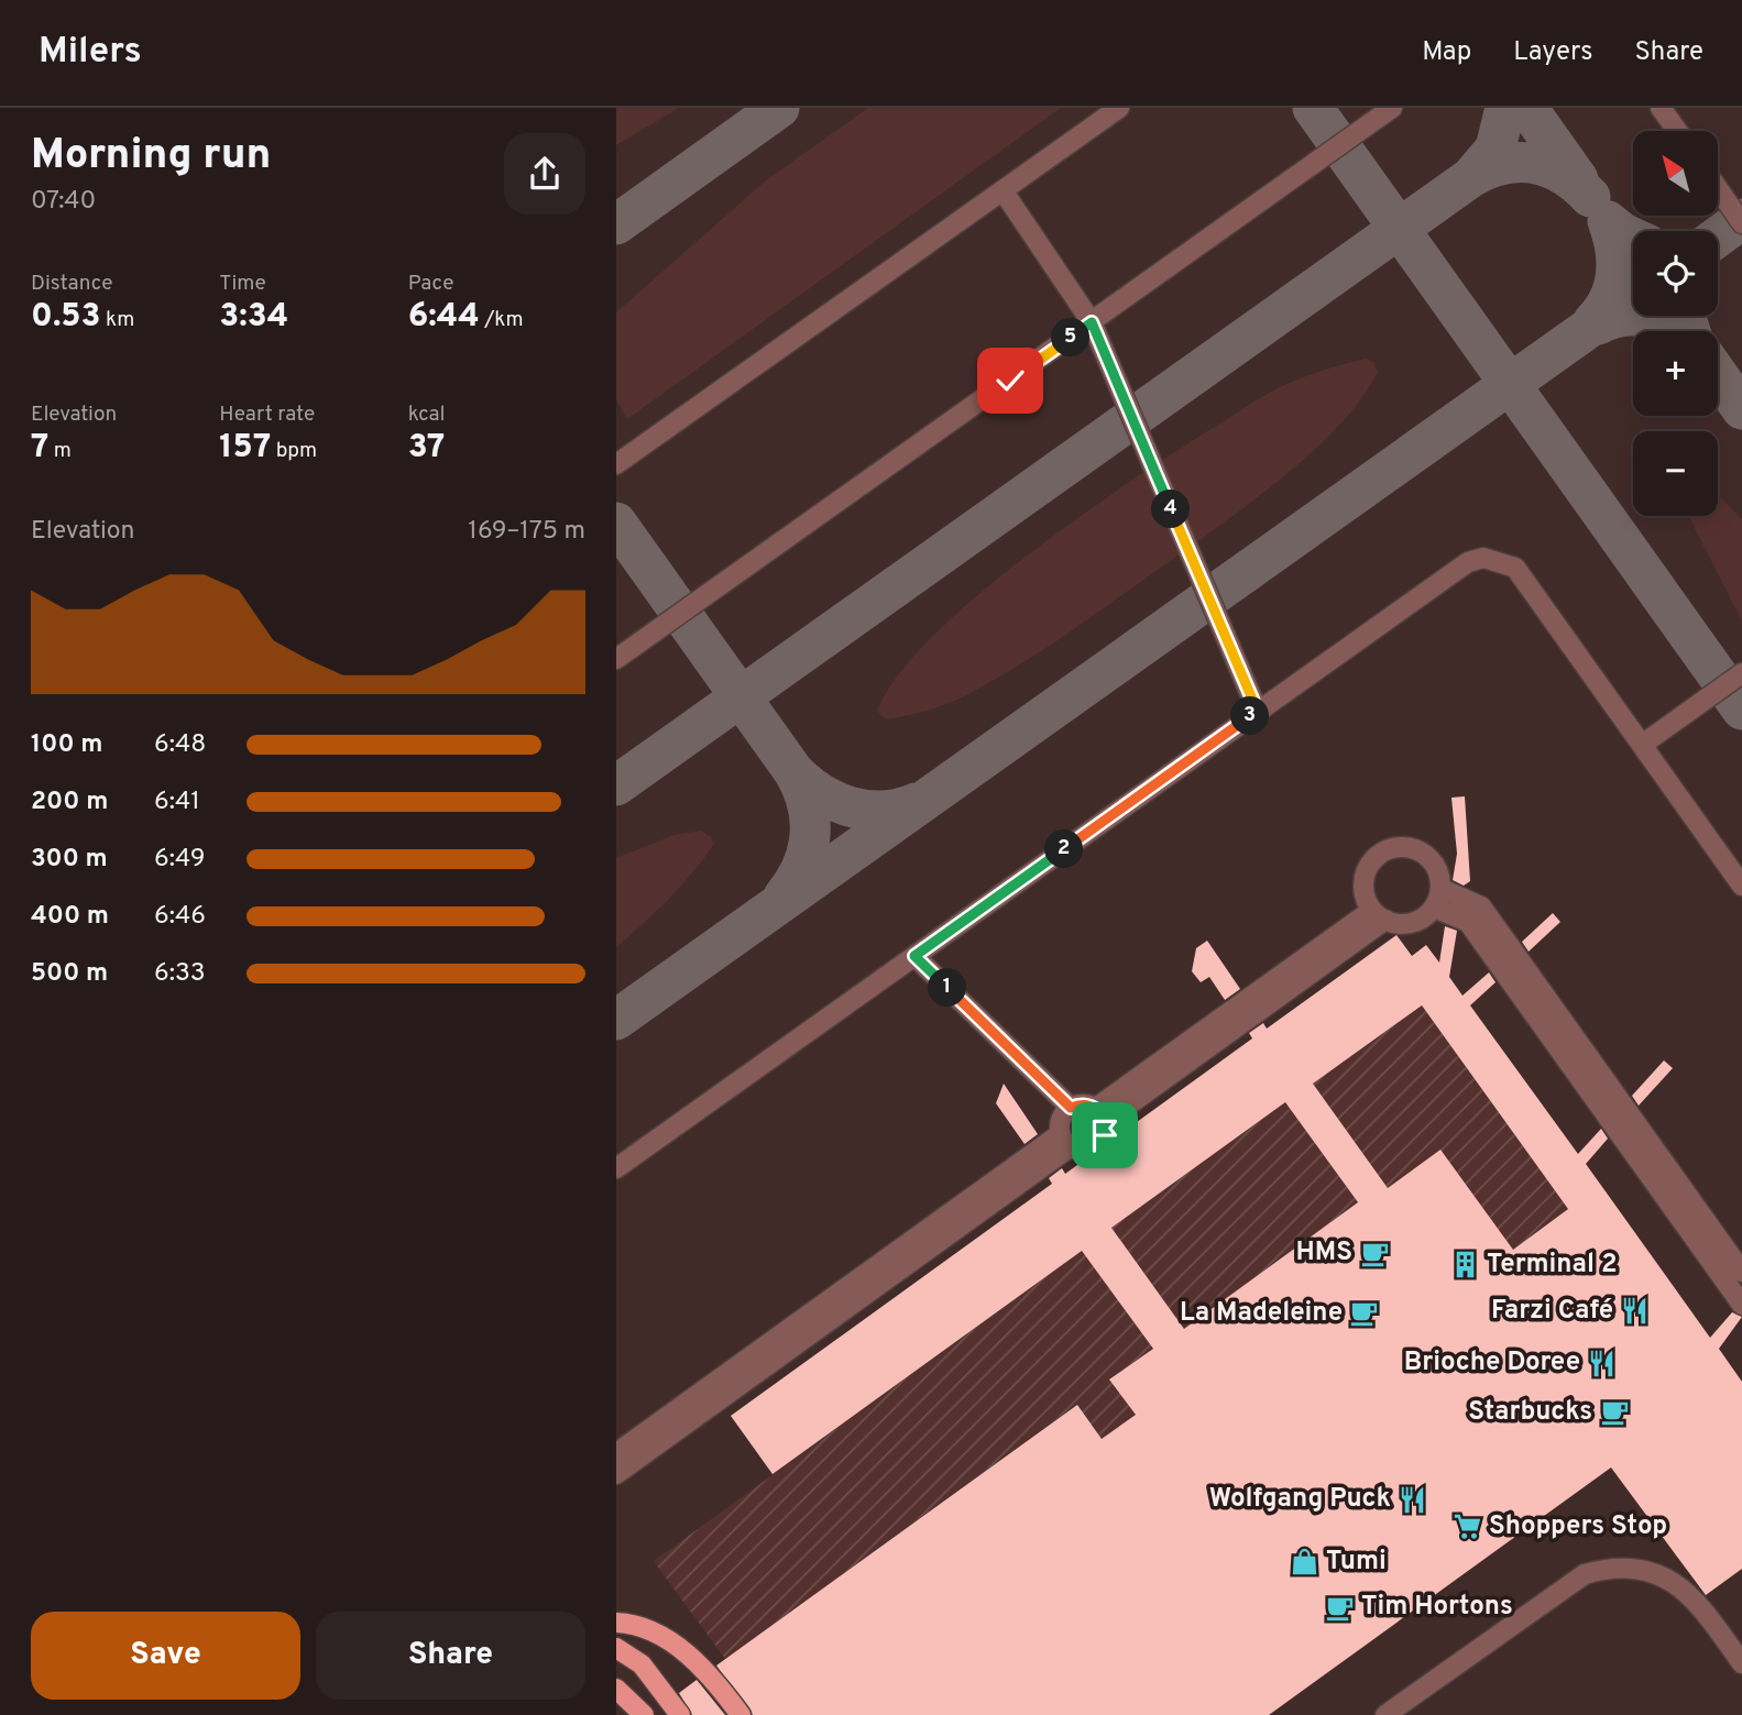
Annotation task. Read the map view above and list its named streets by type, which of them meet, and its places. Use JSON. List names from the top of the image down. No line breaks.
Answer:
{"places":{"cafe":["HMS","La Madeleine","Starbucks","Tim Hortons"],"building":["Terminal 2"],"restaurant":["Farzi Café","Brioche Doree","Wolfgang Puck"],"supermarket":["Shoppers Stop"],"shop":["Tumi"]},"north":"top left","page":{"header":"Milers","nav":["Map","Layers","Share"],"heading":["Morning run","07:40"],"map_buttons":["+","−"],"stats":[["Distance","0.53 km"],["Time","3:34"],["Pace","6:44 /km"],["Elevation","7 m"],["Heart rate","157 bpm"],["kcal","37"]],"pins":["5","4","3","2","1"],"chart":["Elevation","169–175 m"],"list":[{"name":"100 m","note":"6:48"},{"name":"200 m","note":"6:41"},{"name":"300 m","note":"6:49"},{"name":"400 m","note":"6:46"},{"name":"500 m","note":"6:33"}],"buttons":["Save","Share"]}}
